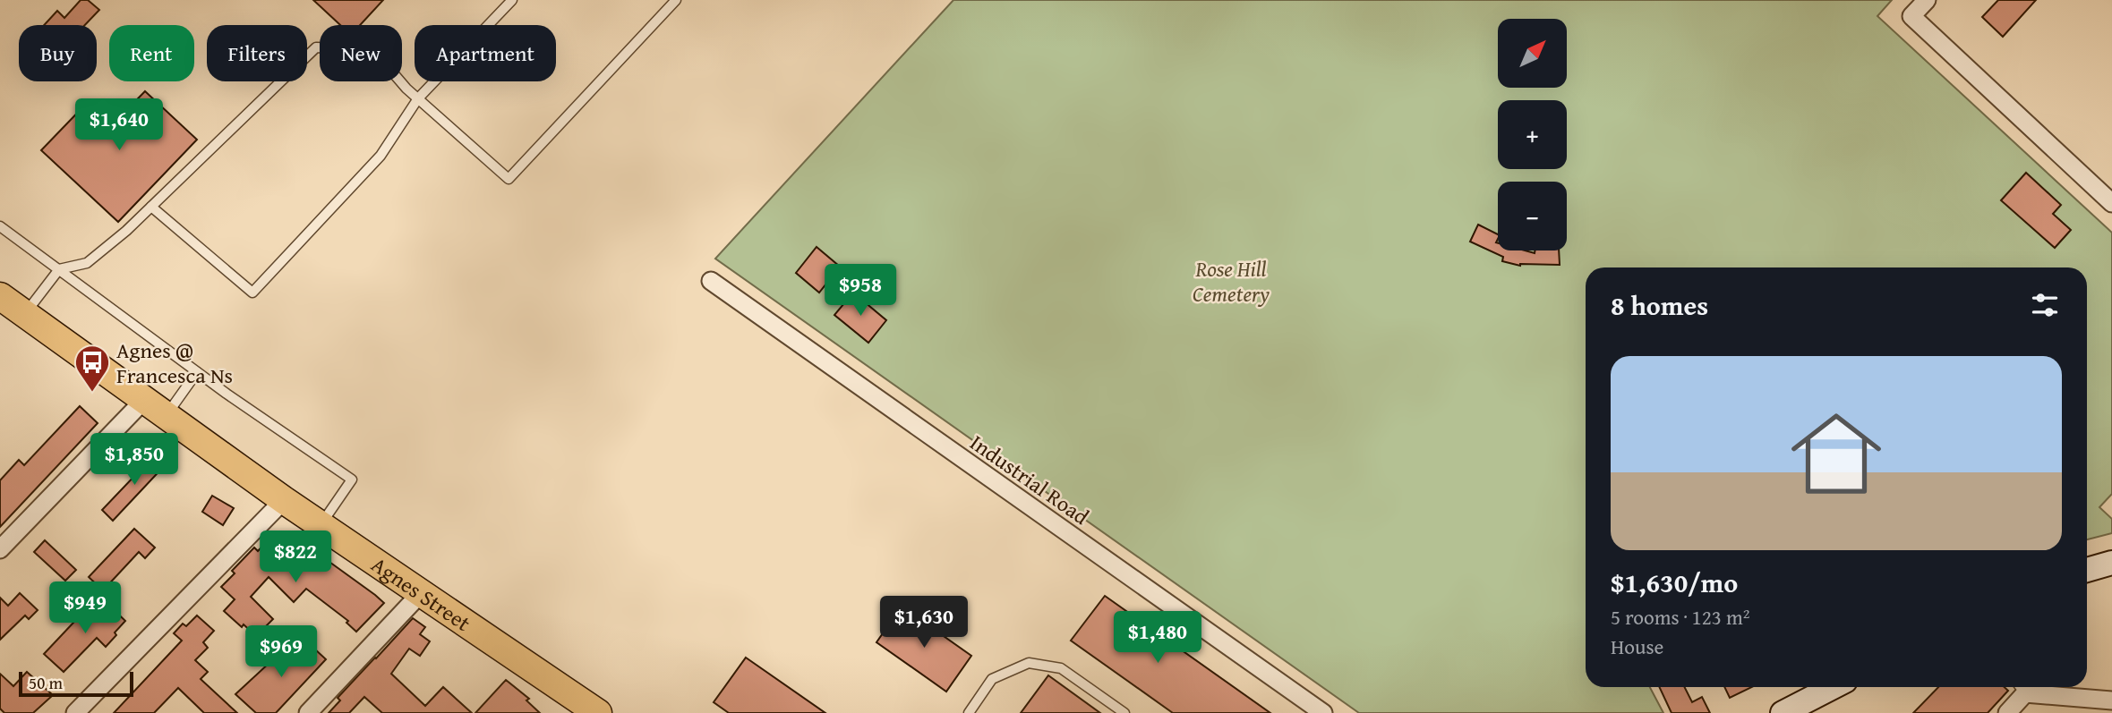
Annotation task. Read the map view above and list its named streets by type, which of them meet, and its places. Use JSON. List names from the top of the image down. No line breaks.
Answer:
{"streets":{"main road":["Agnes Street"],"street":["Industrial Road"]},"parks":["Rose Hill Cemetery"],"places":{"bus stop":["Agnes @ Francesca Ns"]},"scale_bar":"50 m","north":"top right","page":{"map_buttons":["+","−"],"chip":["Buy","Rent","Filters","New","Apartment"],"price":["$1,640","$958","$1,850","$822","$949","$1,630","$1,480","$969"],"heading":"8 homes","list":[{"name":"$1,630/mo","note":"5 rooms · 123 m² · House"}],"scale":"50 m"}}
